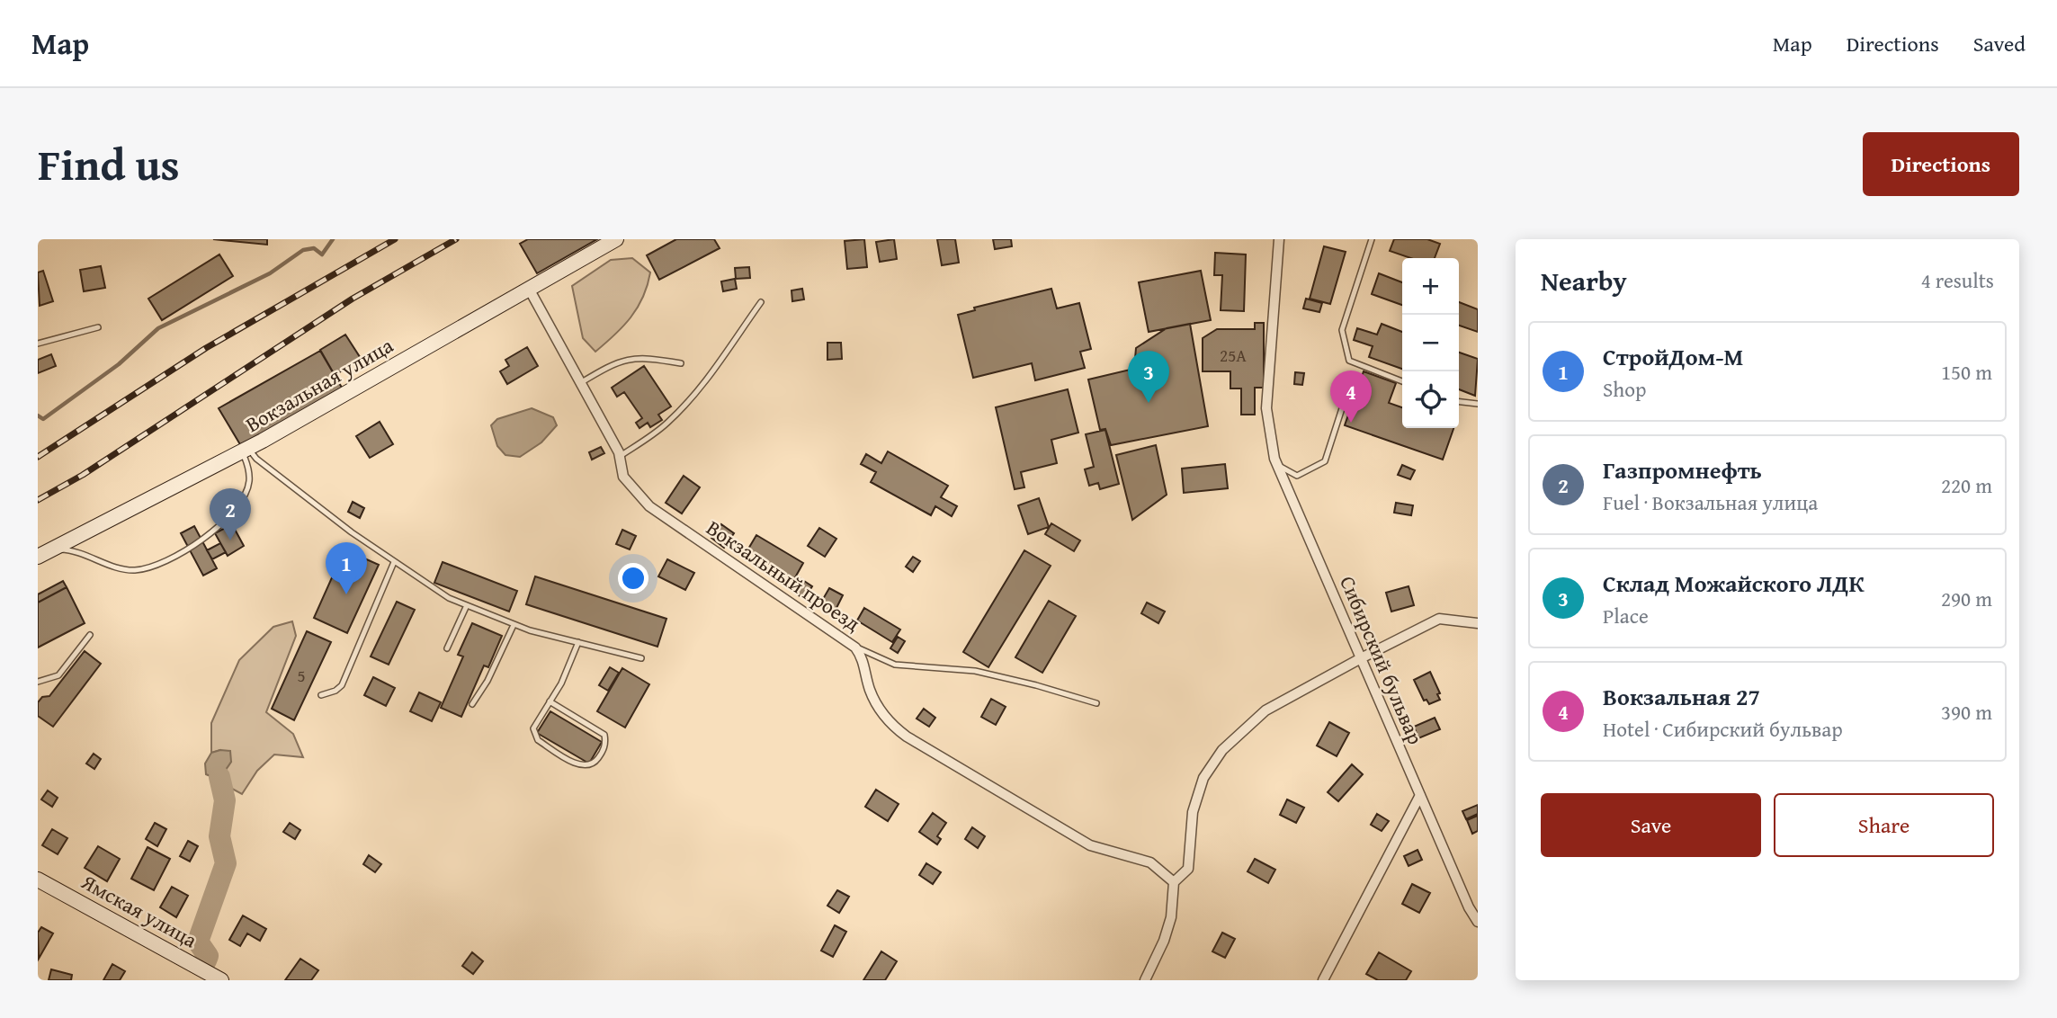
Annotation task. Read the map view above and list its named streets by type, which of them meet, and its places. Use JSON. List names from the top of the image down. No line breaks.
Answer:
{"streets":{"main road":["Вокзальная улица","Ямская улица"],"street":["Вокзальный проезд","Сибирский бульвар"]},"crossings":[["Вокзальная улица","Вокзальный проезд"]],"house_numbers":["25А","5"],"page":{"header":"Map","nav":["Map","Directions","Saved"],"title":"Find us","buttons":["Directions",["Save","Share"]],"heading":["Nearby","4 results"],"map_buttons":["+","−"],"list":[{"mark":"1","name":"СтройДом-М","note":"Shop","value":"150 m"},{"mark":"2","name":"Газпромнефть","note":"Fuel · Вокзальная улица","value":"220 m"},{"mark":"3","name":"Склад Можайского ЛДК","note":"Place","value":"290 m"},{"mark":"4","name":"Вокзальная 27","note":"Hotel · Сибирский бульвар","value":"390 m"}],"pins":["3","4","2","1"]}}
